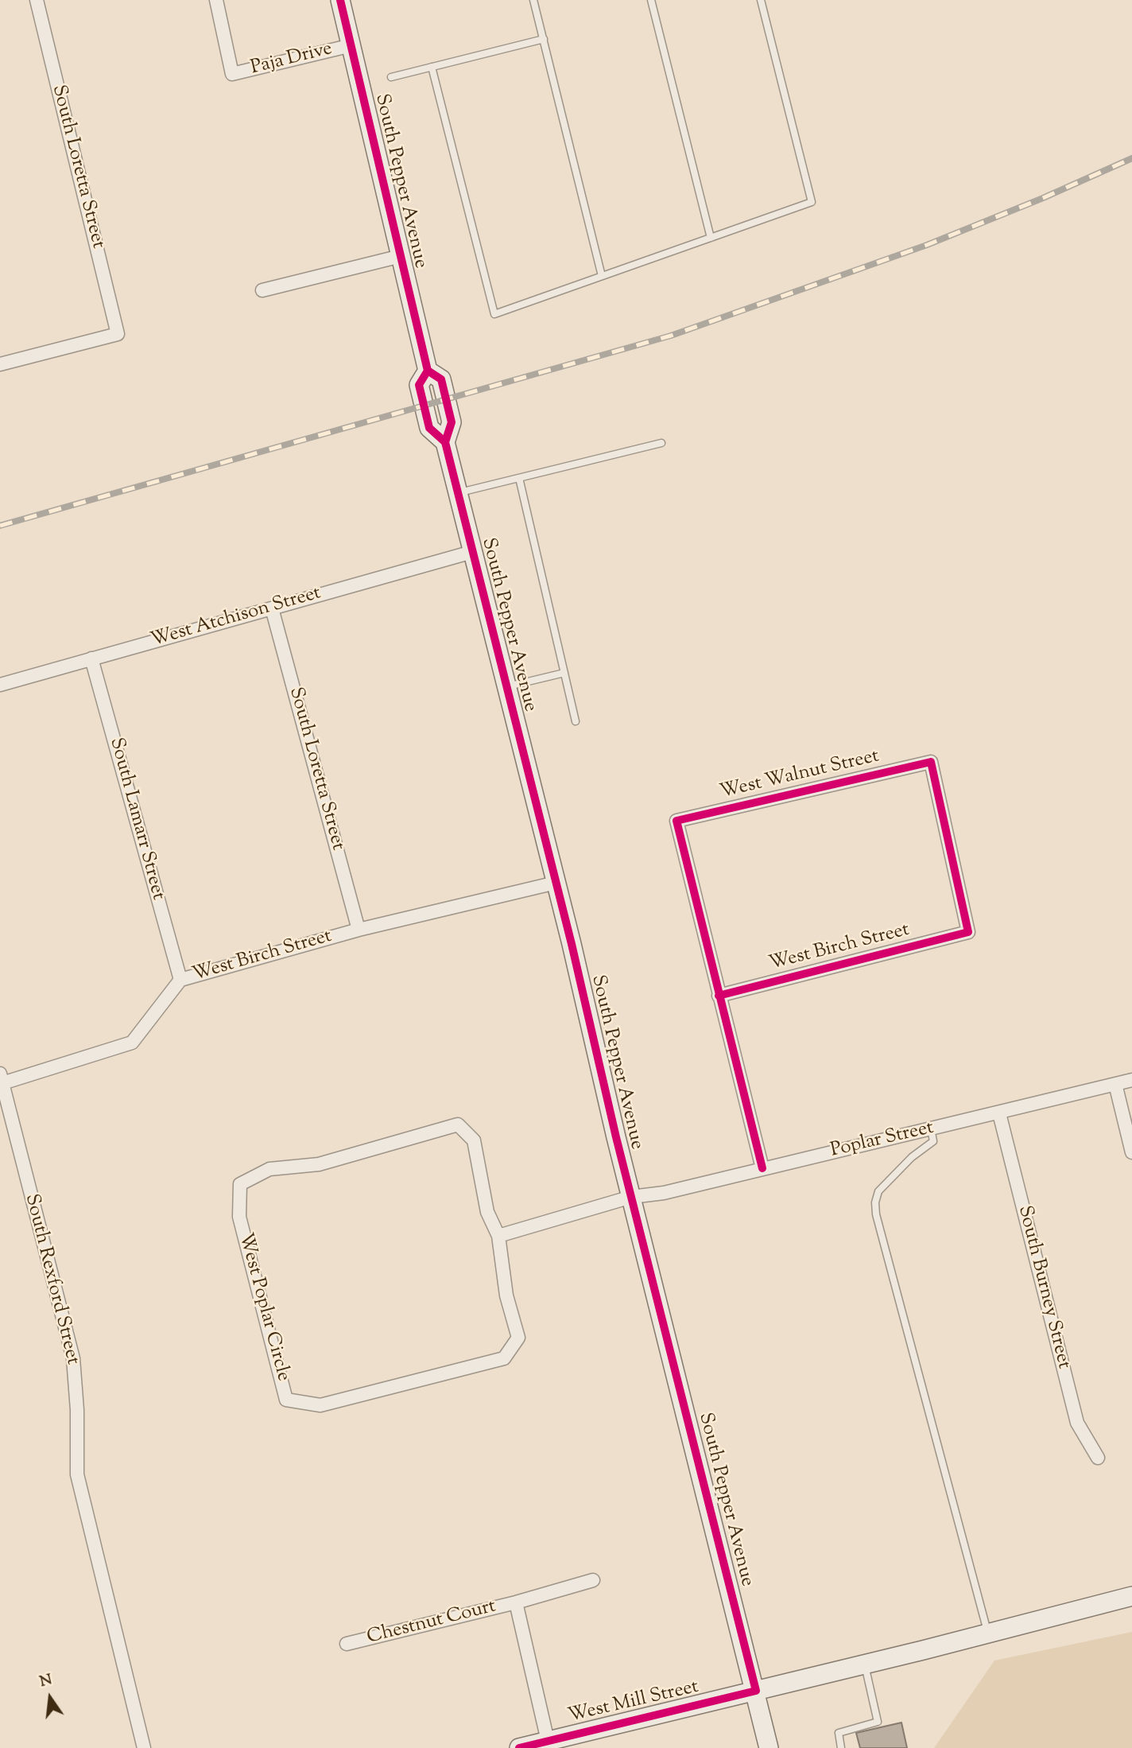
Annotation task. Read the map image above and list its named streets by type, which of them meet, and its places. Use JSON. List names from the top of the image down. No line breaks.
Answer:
{"streets":{"main road":["South Pepper Avenue","West Mill Street"],"street":["Paja Drive","South Loretta Street","West Atchison Street","West Walnut Street","South Lamarr Street","West Birch Street","Poplar Street","South Rexford Street","South Burney Street","West Poplar Circle","Chestnut Court"]},"crossings":[["Paja Drive","South Pepper Avenue"],["South Loretta Street","West Atchison Street"],["South Loretta Street","West Birch Street"],["South Pepper Avenue","West Atchison Street"],["South Pepper Avenue","West Birch Street"],["South Pepper Avenue","Poplar Street"],["South Pepper Avenue","West Mill Street"],["West Atchison Street","South Lamarr Street"],["West Walnut Street","West Birch Street"],["South Lamarr Street","West Birch Street"],["West Birch Street","South Rexford Street"],["Poplar Street","South Burney Street"],["Poplar Street","West Poplar Circle"],["Chestnut Court","West Mill Street"]],"north":"top"}
